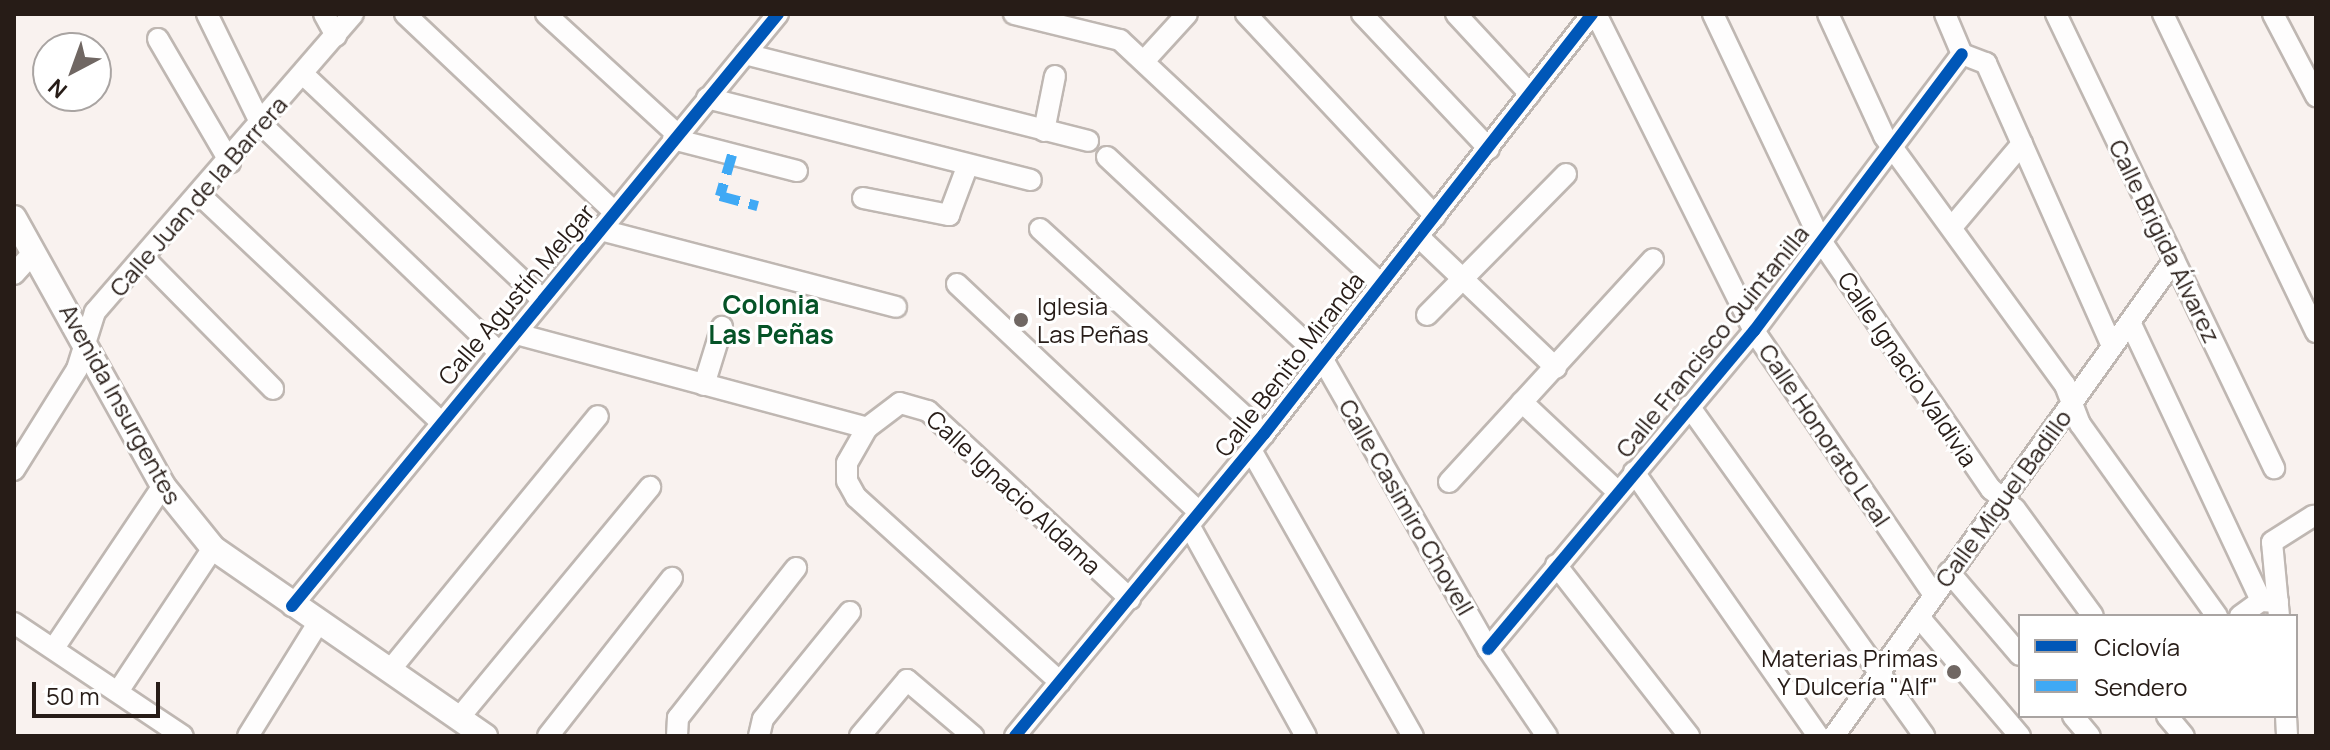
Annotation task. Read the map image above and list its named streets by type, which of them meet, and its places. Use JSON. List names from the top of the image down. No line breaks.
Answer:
{"streets":{"street":["Calle Juan de la Barrera","Calle Brigida Álvarez","Calle Agustín Melgar","Calle Francisco Quintanilla","Calle Benito Miranda","Calle Ignacio Valdivia","Avenida Insurgentes","Calle Honorato Leal","Calle Ignacio Aldama","Calle Miguel Badillo","Calle Casimiro Chovell"]},"crossings":[["Calle Juan de la Barrera","Avenida Insurgentes"],["Calle Brigida Álvarez","Calle Miguel Badillo"],["Calle Agustín Melgar","Avenida Insurgentes"],["Calle Francisco Quintanilla","Calle Ignacio Valdivia"],["Calle Francisco Quintanilla","Calle Honorato Leal"],["Calle Francisco Quintanilla","Calle Casimiro Chovell"],["Calle Benito Miranda","Calle Honorato Leal"],["Calle Benito Miranda","Calle Ignacio Aldama"],["Calle Benito Miranda","Calle Casimiro Chovell"],["Calle Ignacio Valdivia","Calle Miguel Badillo"],["Calle Honorato Leal","Calle Miguel Badillo"]],"districts":["Colonia Las Peñas"],"places":["Iglesia Las Peñas","Materias Primas Y Dulcería \"Alf\""],"legend":["Ciclovía","Sendero"],"scale_bar":"50 m","north":"bottom left"}
